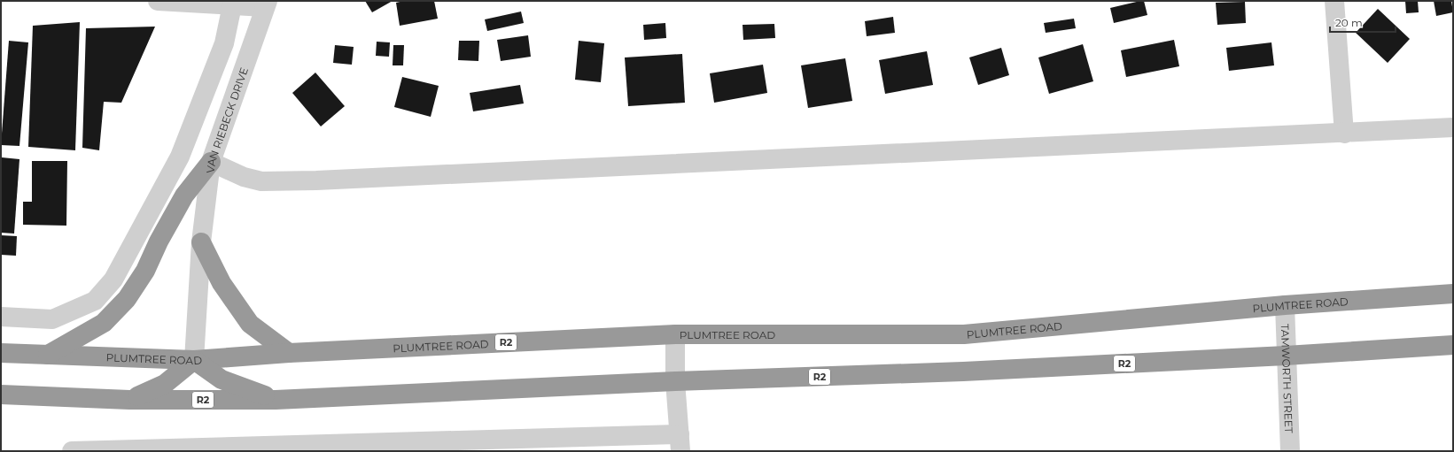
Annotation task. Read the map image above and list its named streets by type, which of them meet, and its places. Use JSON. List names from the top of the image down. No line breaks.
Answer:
{"streets":{"highway":["PLUMTREE ROAD","R2"],"street":["VAN RIEBECK DRIVE","TAMWORTH STREET"]},"crossings":[["VAN RIEBECK DRIVE","PLUMTREE ROAD"],["PLUMTREE ROAD","TAMWORTH STREET"],["R2","TAMWORTH STREET"]],"scale_bar":"20 m"}
